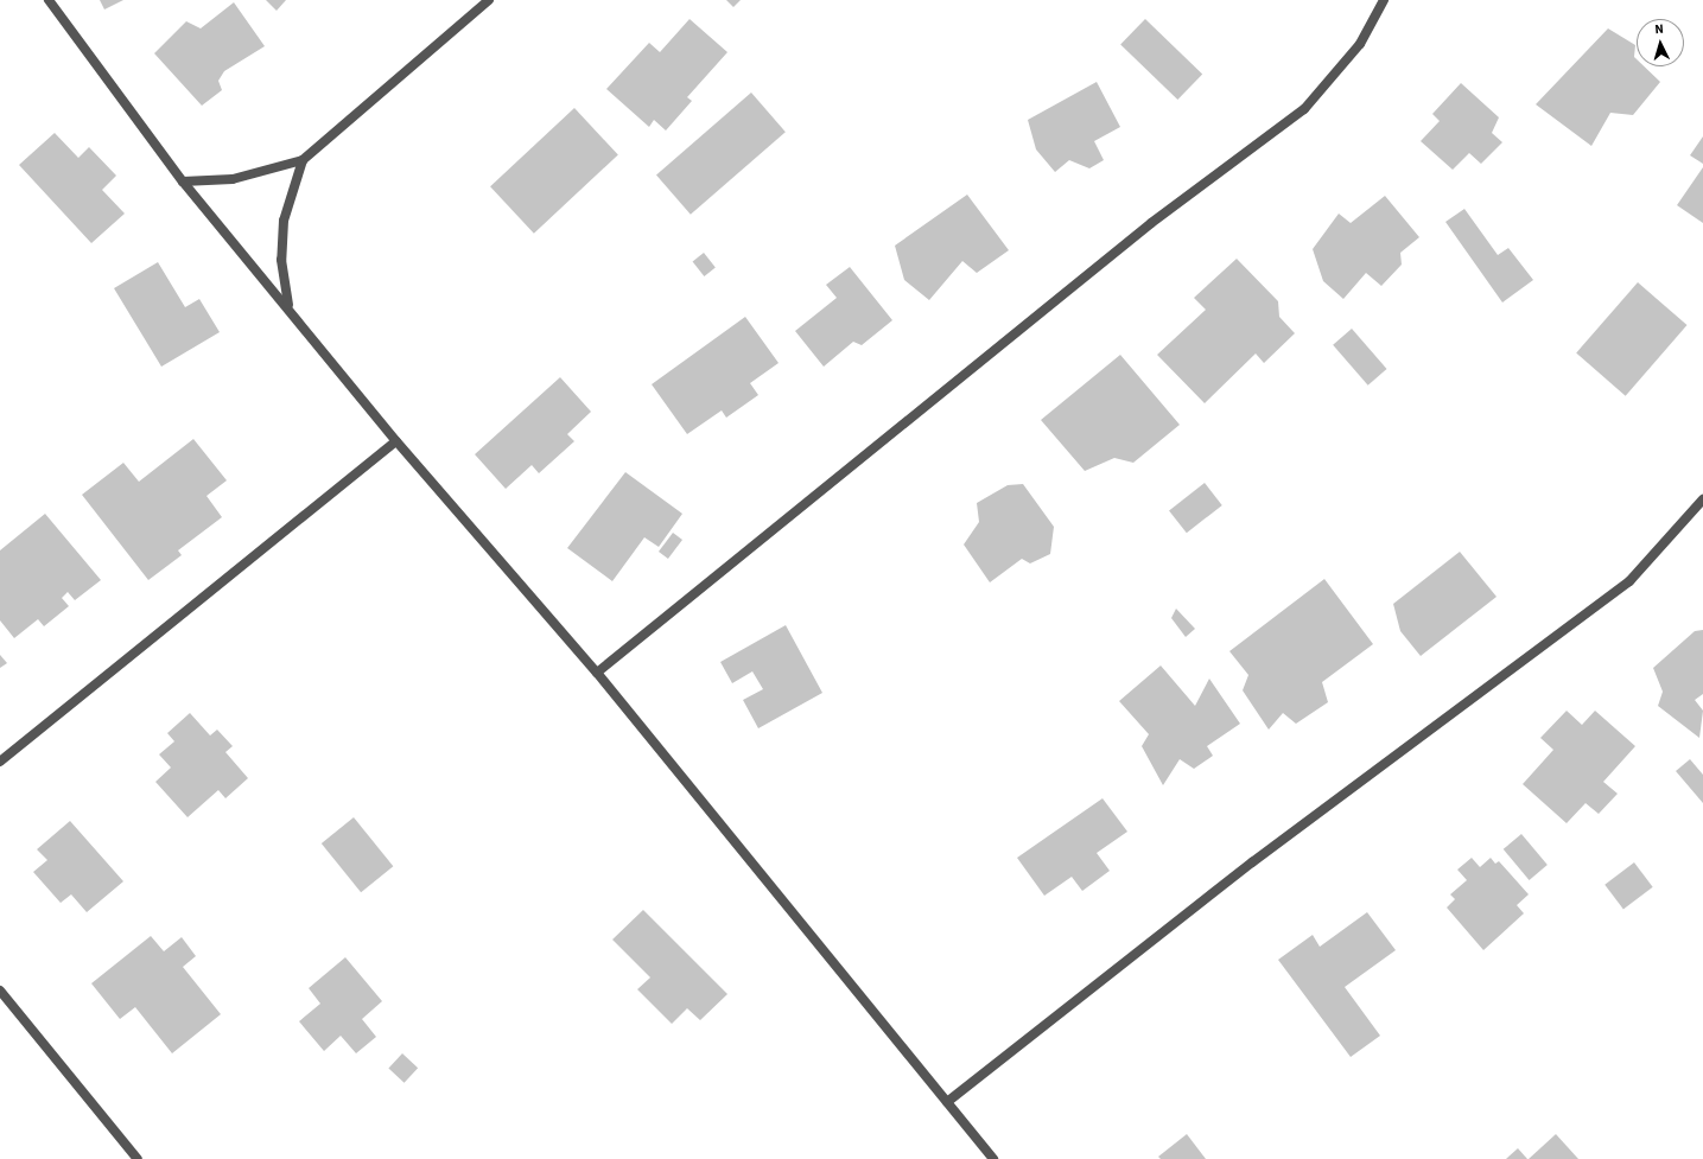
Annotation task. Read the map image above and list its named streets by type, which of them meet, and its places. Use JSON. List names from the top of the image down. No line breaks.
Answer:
{"north":"top"}
